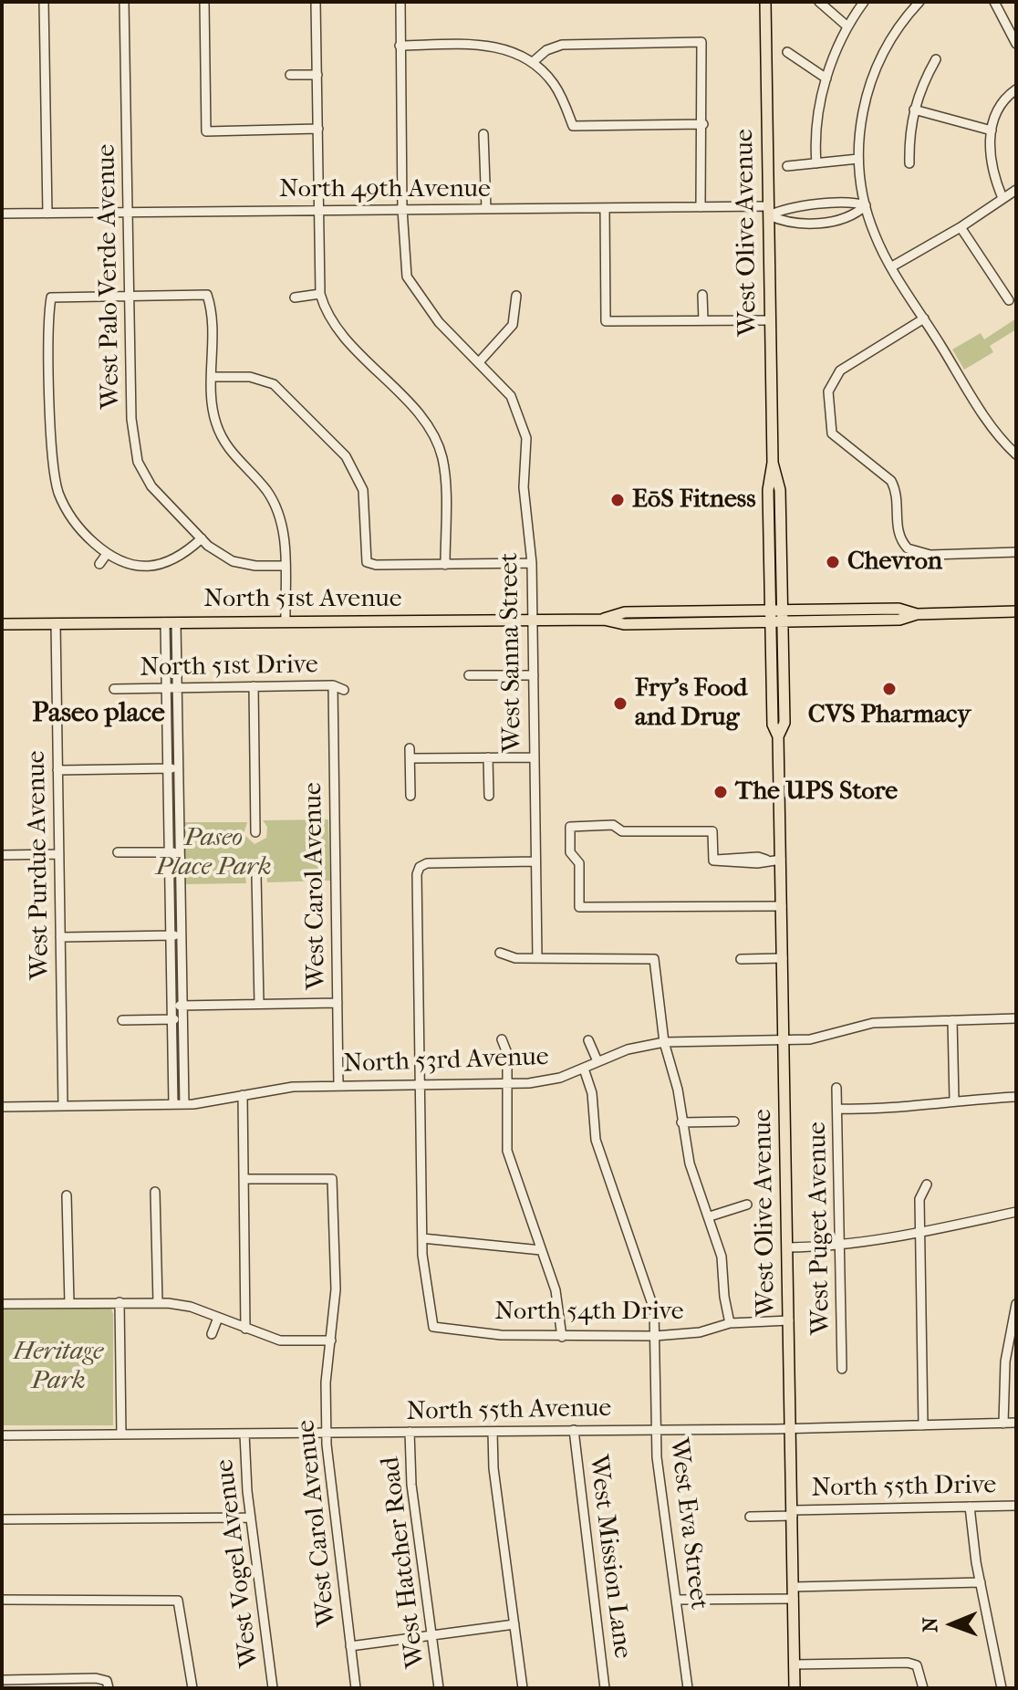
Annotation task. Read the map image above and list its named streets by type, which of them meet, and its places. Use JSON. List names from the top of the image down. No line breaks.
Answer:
{"streets":{"main road":["West Olive Avenue","North 51st Avenue"],"street":["North 49th Avenue","West Palo Verde Avenue","West Sanna Street","North 51st Drive","West Purdue Avenue","West Carol Avenue","North 53rd Avenue","West Puget Avenue","North 54th Drive","North 55th Avenue","North 55th Drive","West Eva Street","West Mission Lane","West Hatcher Road","West Vogel Avenue"]},"crossings":[["North 49th Avenue","West Olive Avenue"],["North 49th Avenue","West Palo Verde Avenue"],["West Olive Avenue","North 51st Avenue"],["West Olive Avenue","North 53rd Avenue"],["West Olive Avenue","North 54th Drive"],["West Olive Avenue","North 55th Avenue"],["West Olive Avenue","North 55th Drive"],["North 51st Avenue","West Sanna Street"],["North 51st Avenue","West Purdue Avenue"],["North 51st Drive","West Carol Avenue"],["West Purdue Avenue","North 53rd Avenue"],["West Carol Avenue","North 53rd Avenue"],["West Carol Avenue","North 55th Avenue"],["North 53rd Avenue","West Eva Street"],["North 54th Drive","West Eva Street"],["North 55th Avenue","West Eva Street"],["North 55th Avenue","West Mission Lane"],["North 55th Avenue","West Hatcher Road"],["North 55th Avenue","West Vogel Avenue"]],"districts":["Paseo place"],"parks":["Paseo Place Park","Heritage Park"],"places":["EōS Fitness","Chevron","CVS Pharmacy","Fry's Food and Drug","The UPS Store"],"north":"left"}
